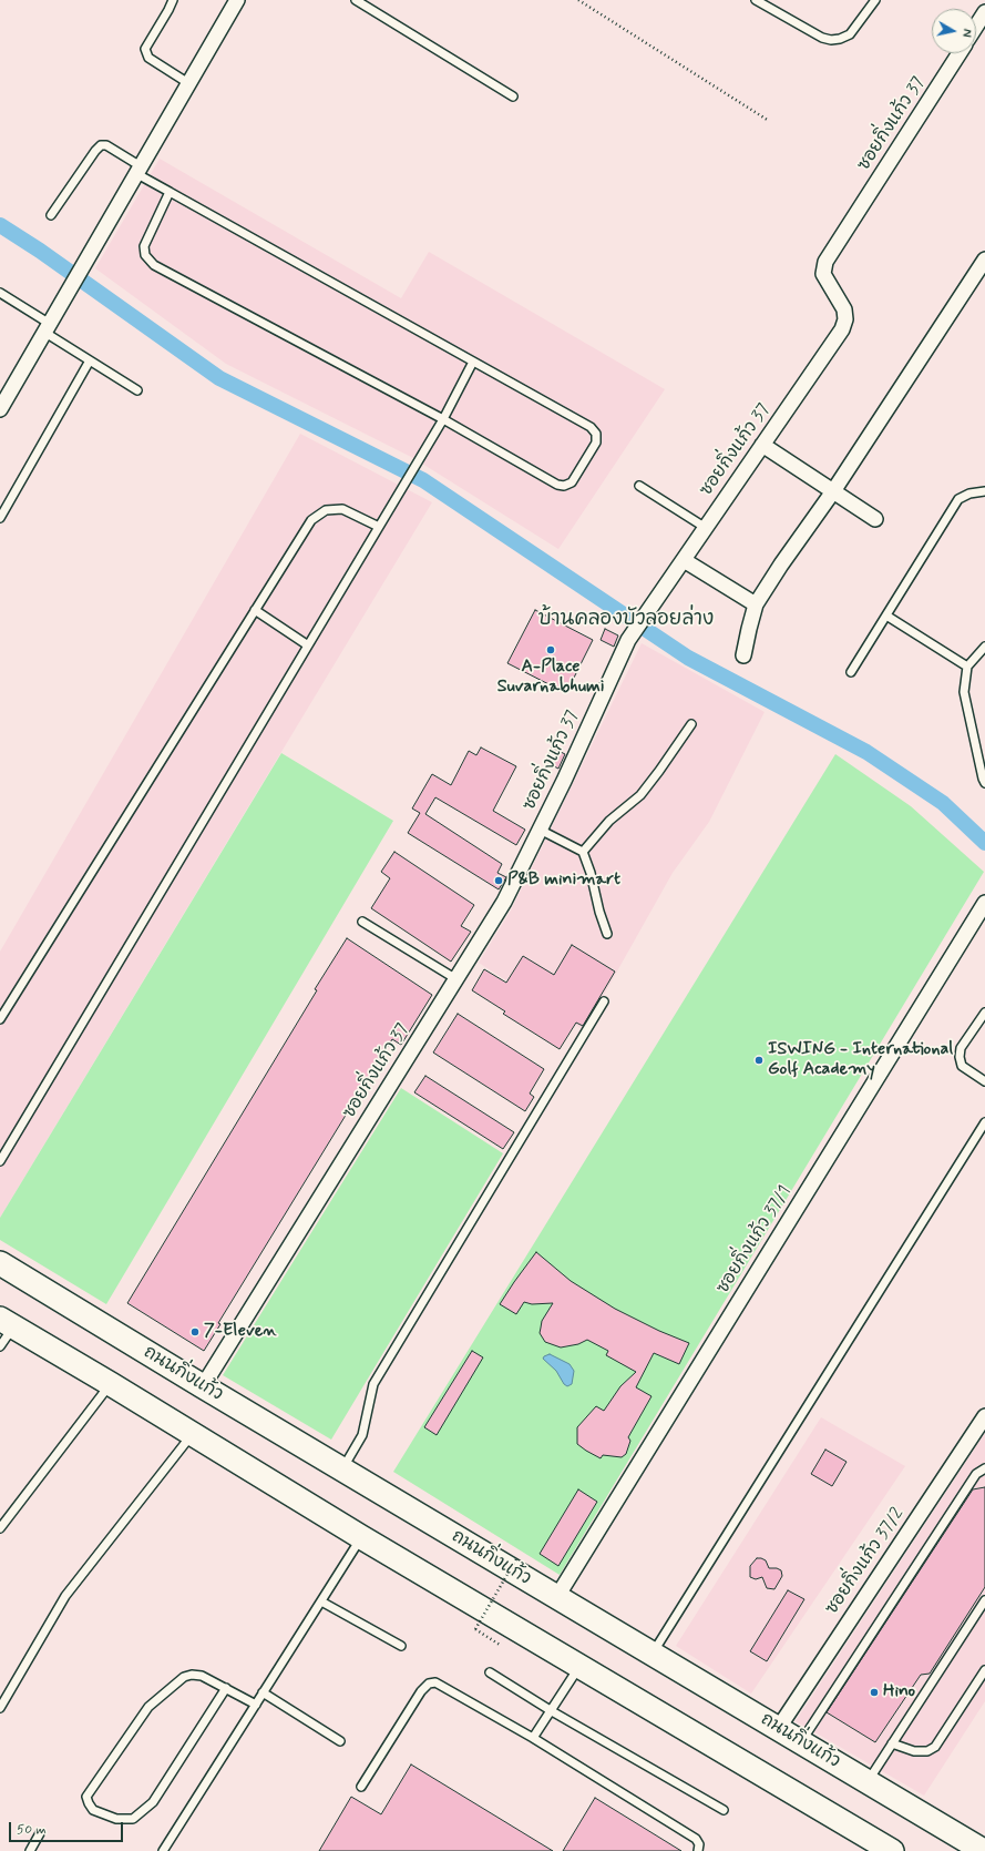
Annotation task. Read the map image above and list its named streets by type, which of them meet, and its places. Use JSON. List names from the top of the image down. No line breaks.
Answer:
{"streets":{"main road":["ถนนกิ่งแก้ว"],"street":["ซอยกิ่งแก้ว 37","ซอยกิ่งแก้ว 37/1","ซอยกิ่งแก้ว 37/2"]},"crossings":[["ซอยกิ่งแก้ว 37","ถนนกิ่งแก้ว"],["ซอยกิ่งแก้ว 37/1","ถนนกิ่งแก้ว"],["ถนนกิ่งแก้ว","ซอยกิ่งแก้ว 37/2"]],"districts":["บ้านคลองบัวลอยล่าง"],"places":["A-Place Suvarnabhumi","P&B minimart","ISWING - International Golf Academy","7-Eleven","Hino"],"scale_bar":"50 m","north":"right"}
